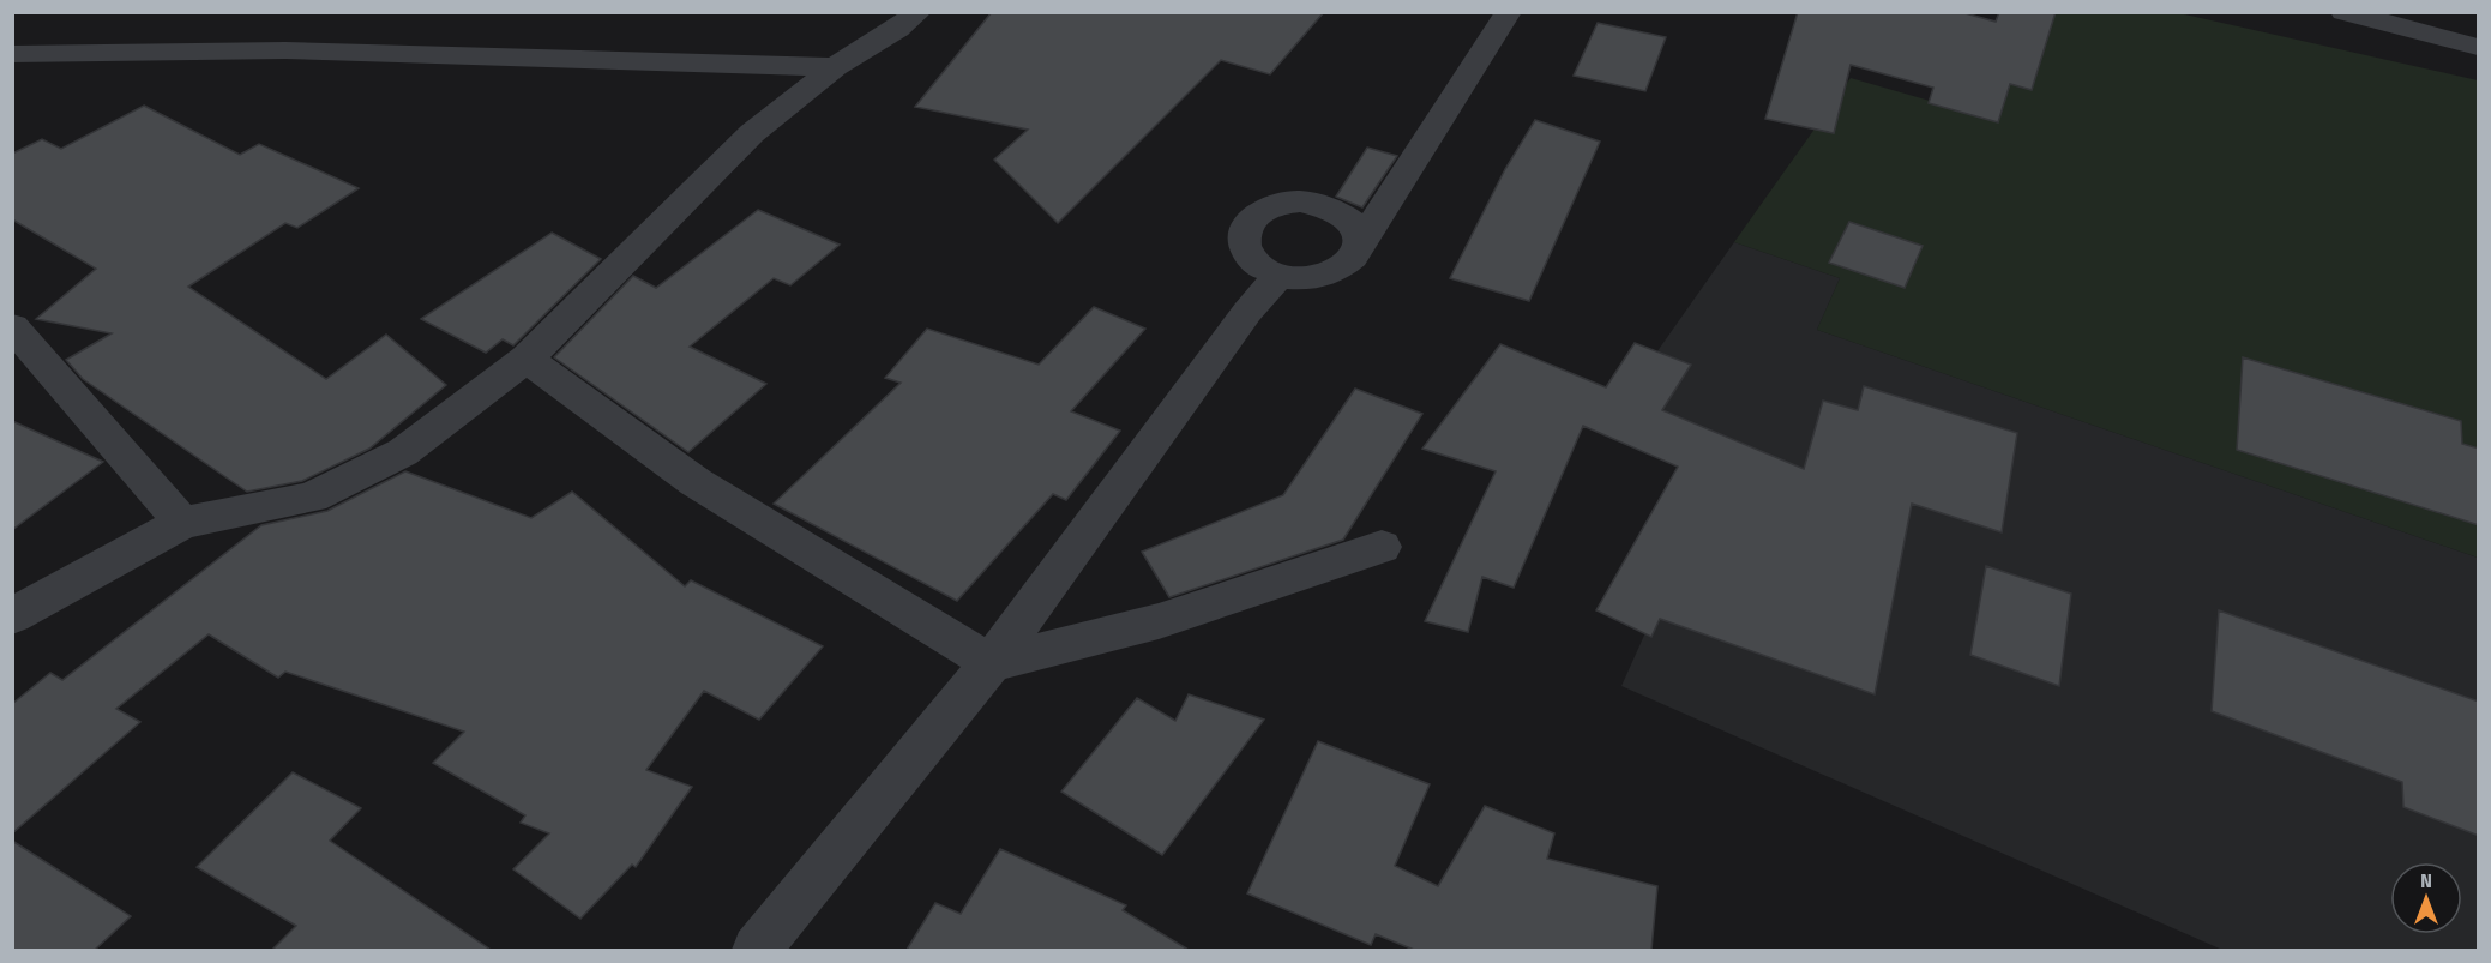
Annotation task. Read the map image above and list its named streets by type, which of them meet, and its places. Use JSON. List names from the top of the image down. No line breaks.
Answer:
{"north":"top"}
